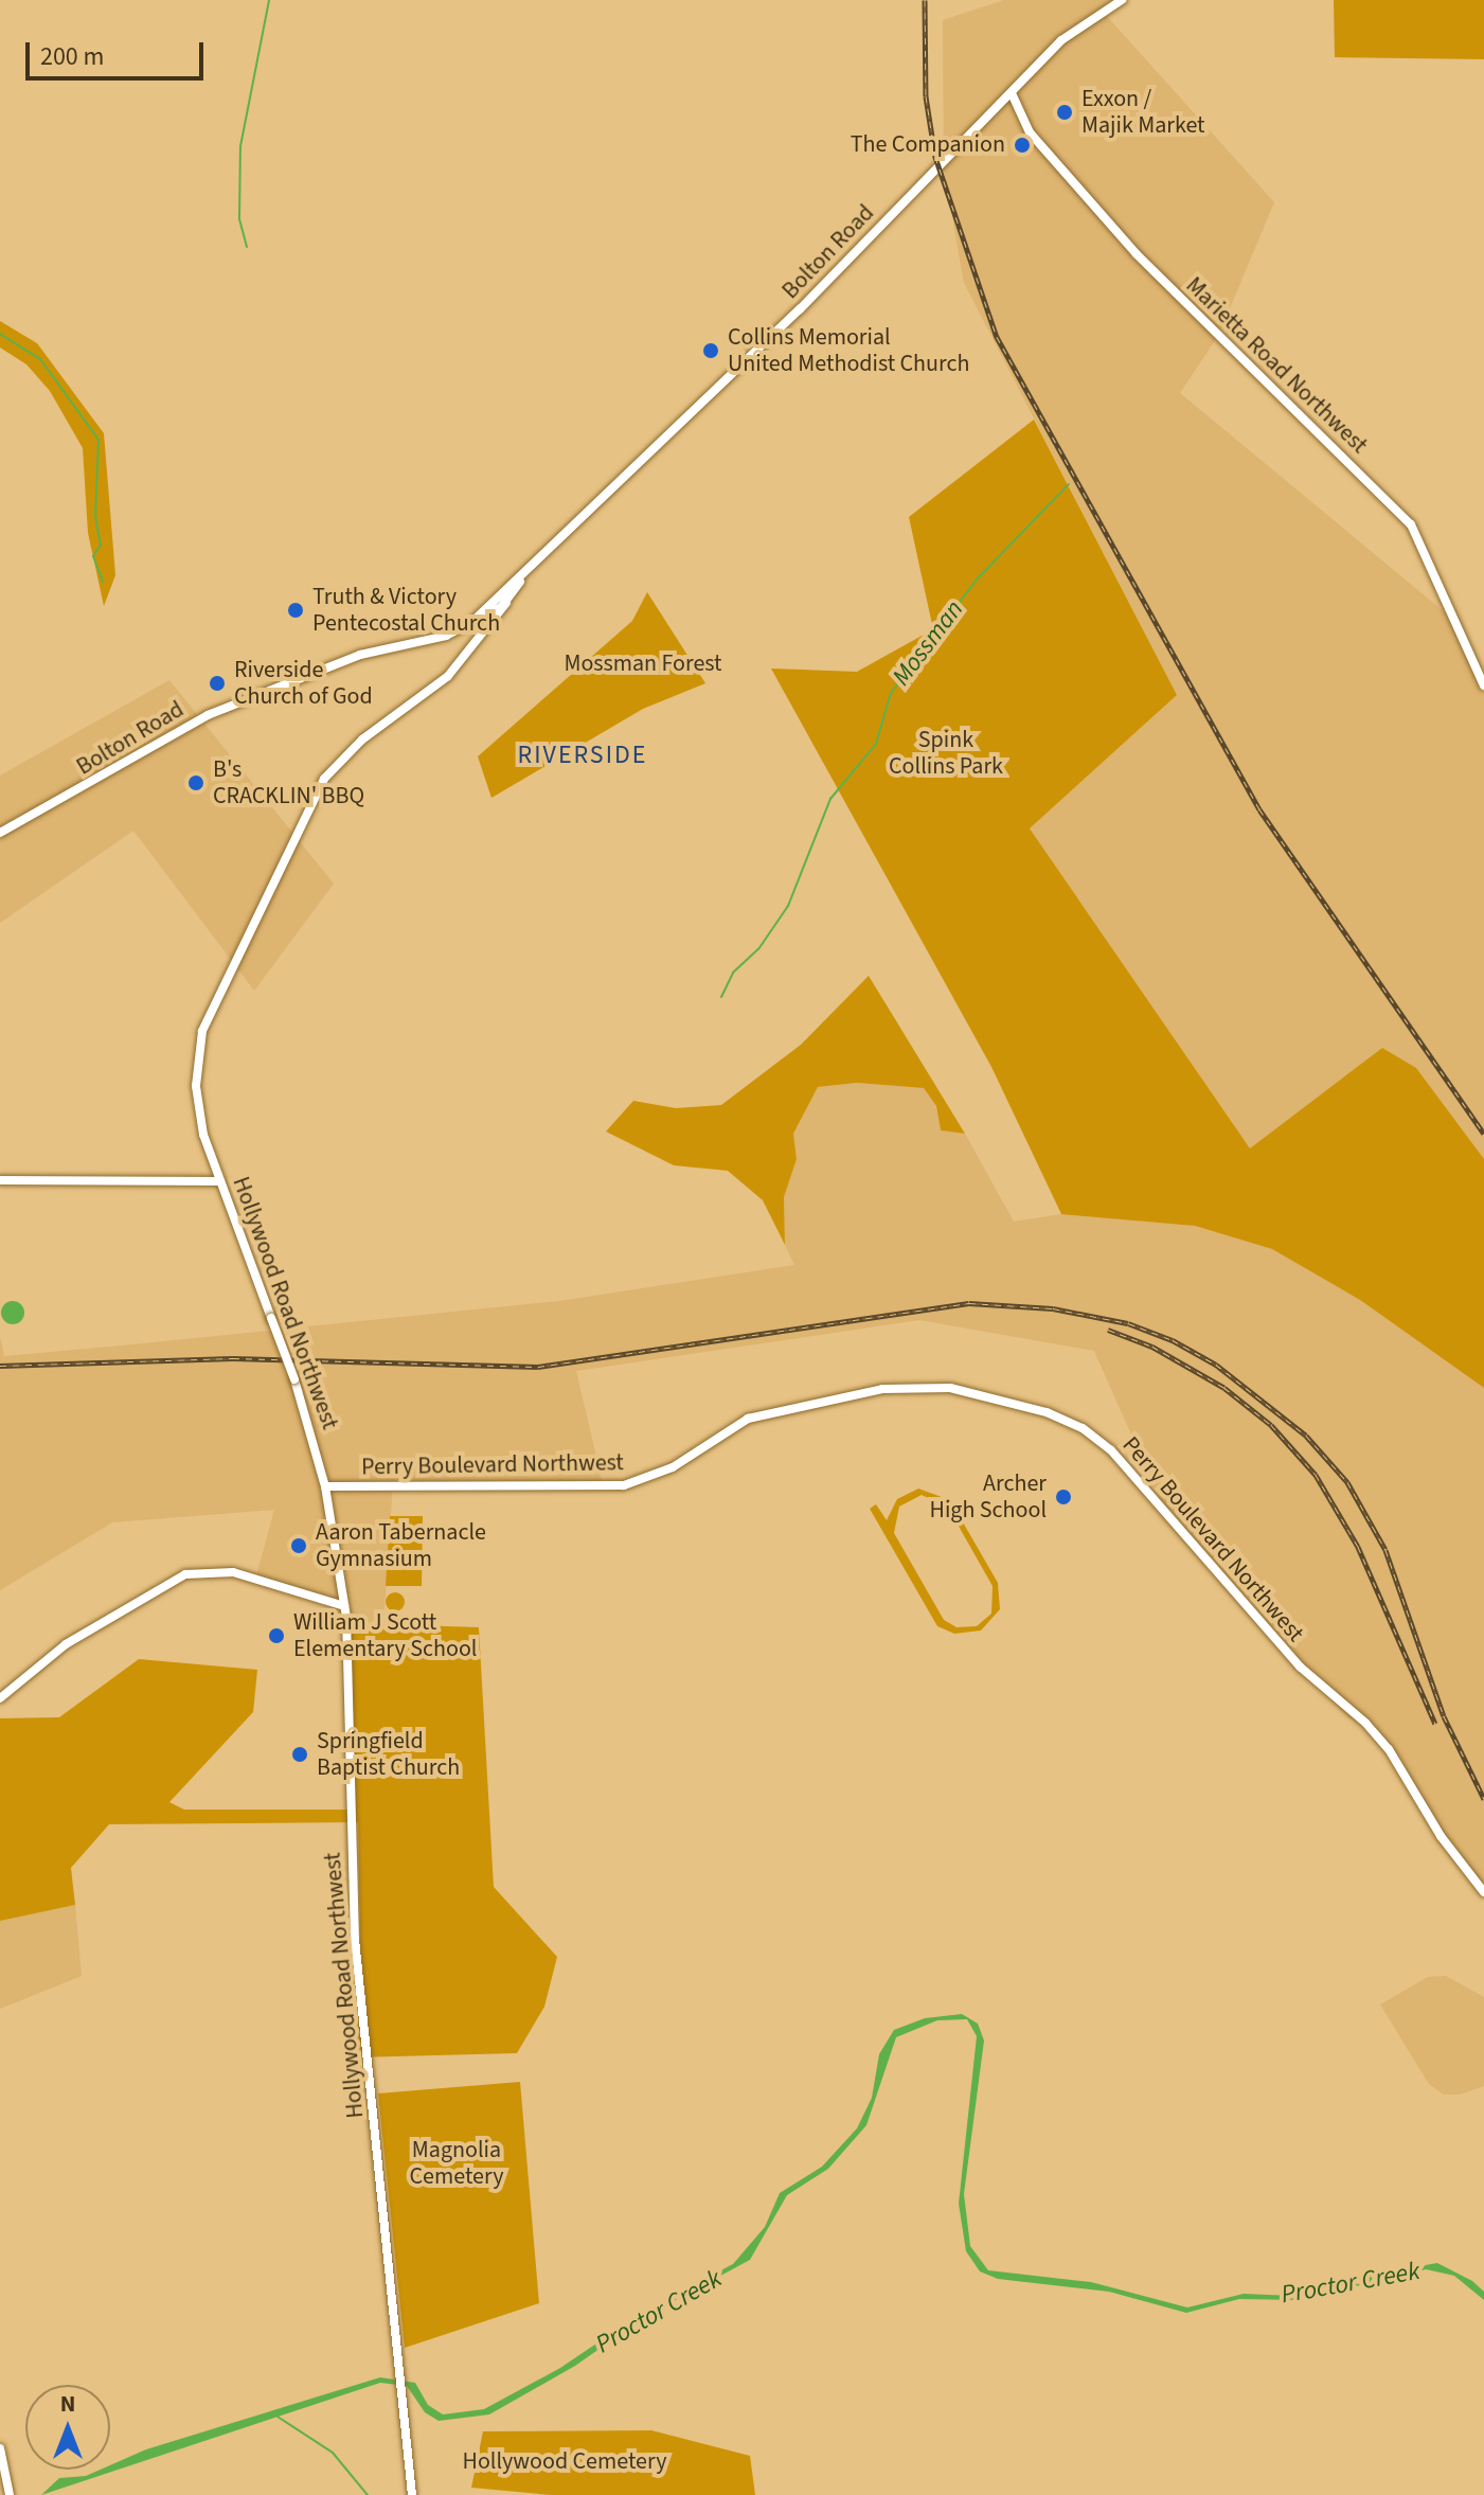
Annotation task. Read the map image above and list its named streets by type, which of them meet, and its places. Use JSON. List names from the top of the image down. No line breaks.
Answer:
{"streets":{"street":["Bolton Road","Marietta Road Northwest","Hollywood Road Northwest","Perry Boulevard Northwest"]},"crossings":[["Bolton Road","Marietta Road Northwest"],["Bolton Road","Hollywood Road Northwest"],["Hollywood Road Northwest","Perry Boulevard Northwest"]],"districts":["RIVERSIDE"],"water":["Mossman","Proctor Creek"],"parks":["Mossman Forest","Spink Collins Park","Magnolia Cemetery","Hollywood Cemetery"],"places":["Exxon / Majik Market","The Companion","Collins Memorial United Methodist Church","Truth & Victory Pentecostal Church","Riverside Church of God","B's CRACKLIN' BBQ","Archer High School","Aaron Tabernacle Gymnasium","William J Scott Elementary School","Springfield Baptist Church"],"scale_bar":"200 m","north":"top"}
